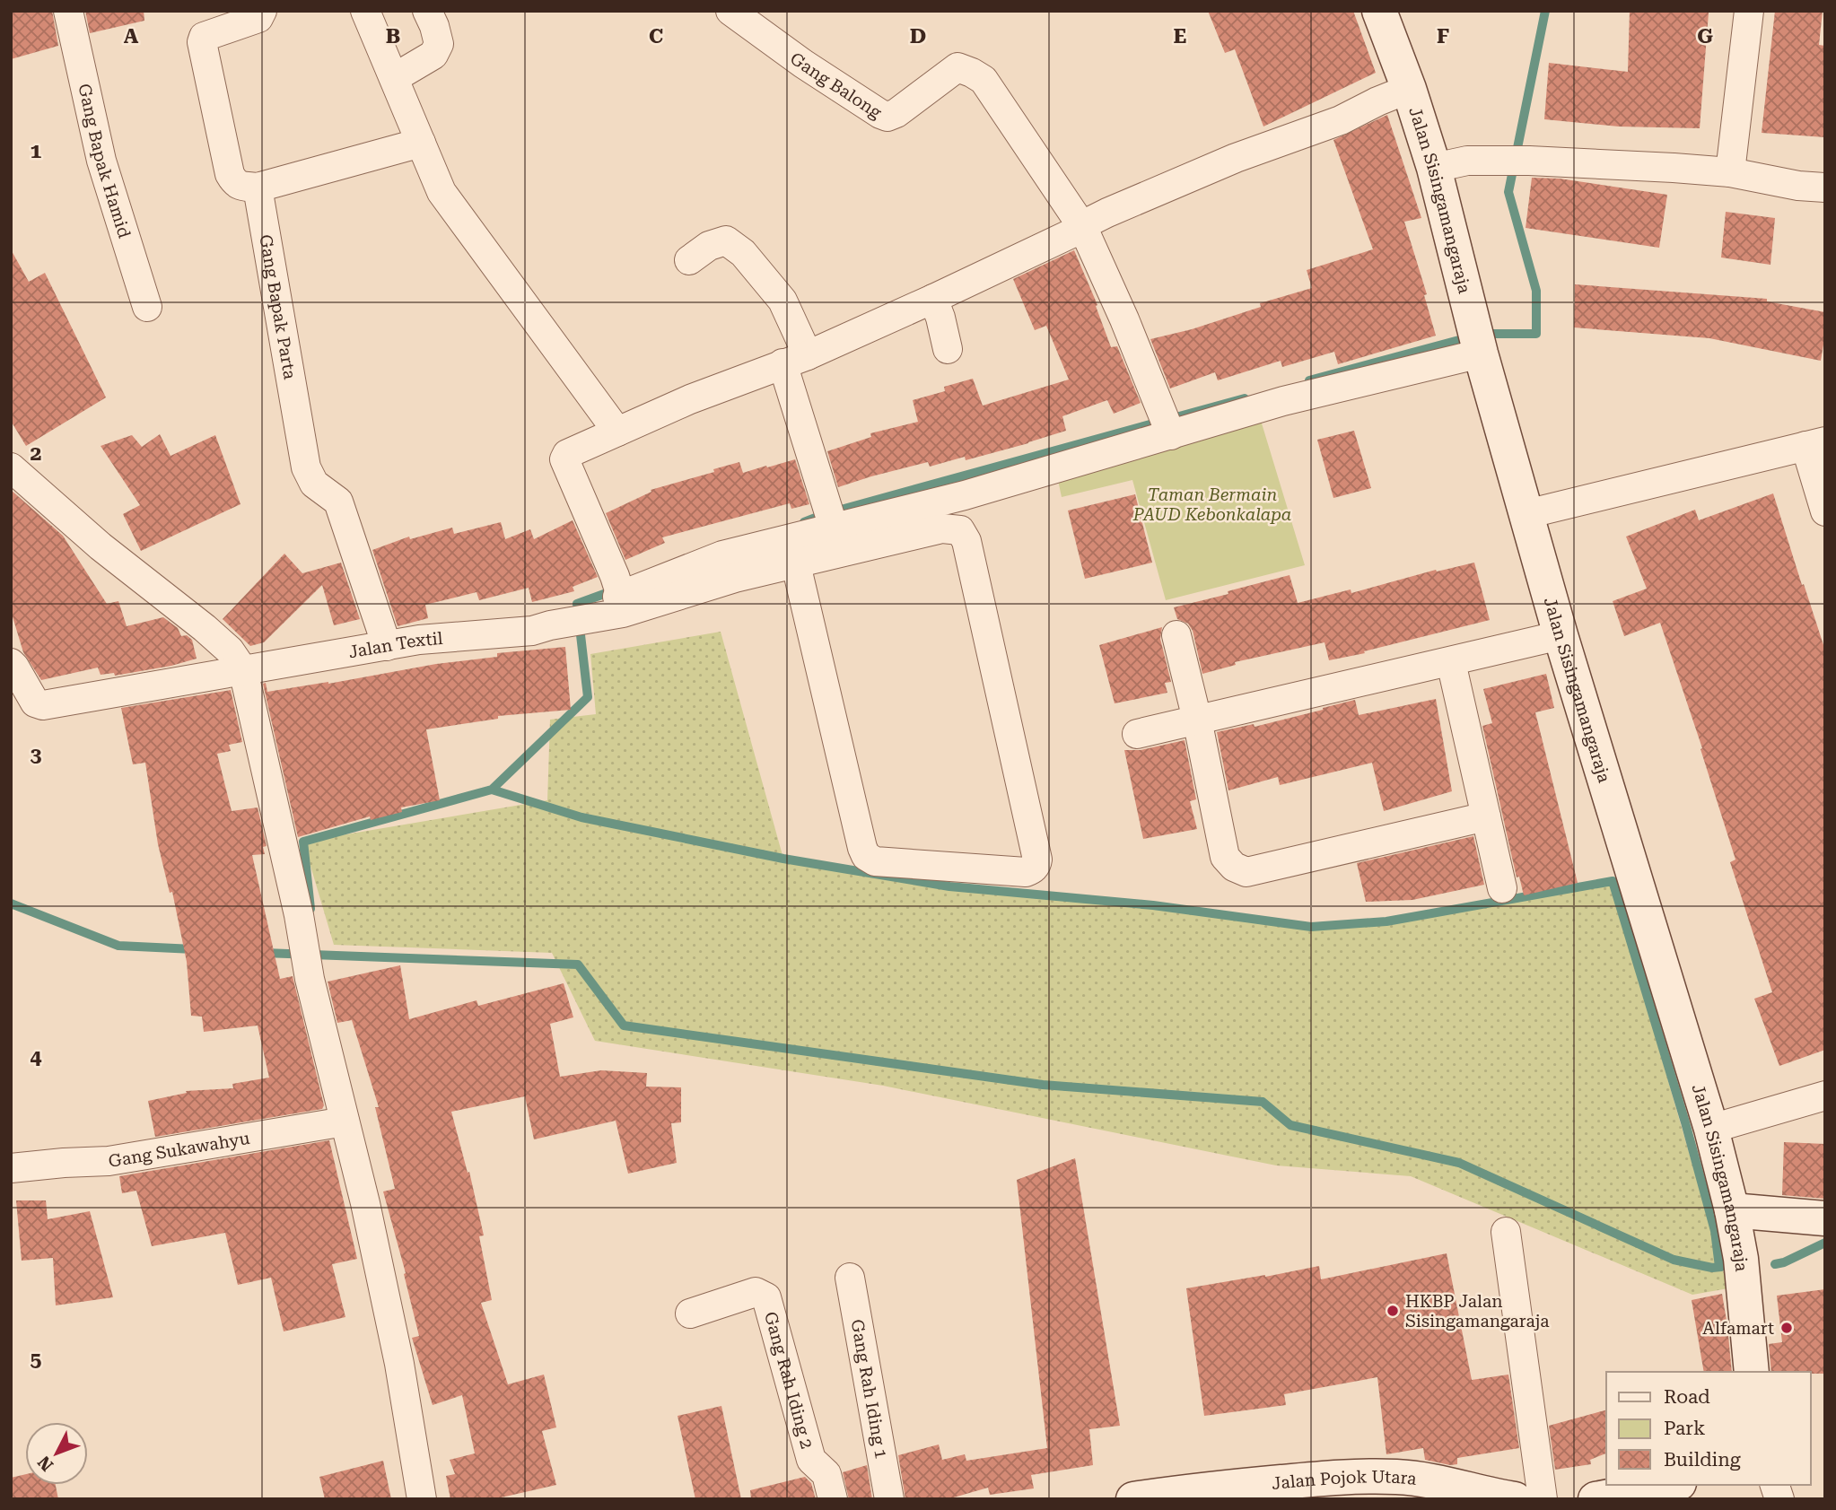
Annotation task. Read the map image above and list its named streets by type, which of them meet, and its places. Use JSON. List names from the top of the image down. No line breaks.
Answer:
{"streets":{"main road":["Jalan Sisingamangaraja","Jalan Pojok Utara"],"street":["Gang Balong","Gang Bapak Hamid","Gang Bapak Parta","Jalan Textil","Gang Sukawahyu","Gang Rah Iding 2","Gang Rah Iding 1"]},"crossings":[["Gang Bapak Parta","Jalan Textil"]],"parks":["Taman Bermain PAUD Kebonkalapa"],"places":["HKBP Jalan Sisingamangaraja","Alfamart"],"legend":["Road","Park","Building"],"north":"bottom left","grid":{"columns":["A","B","C","D","E","F","G"],"rows":["1","2","3","4","5"]}}
